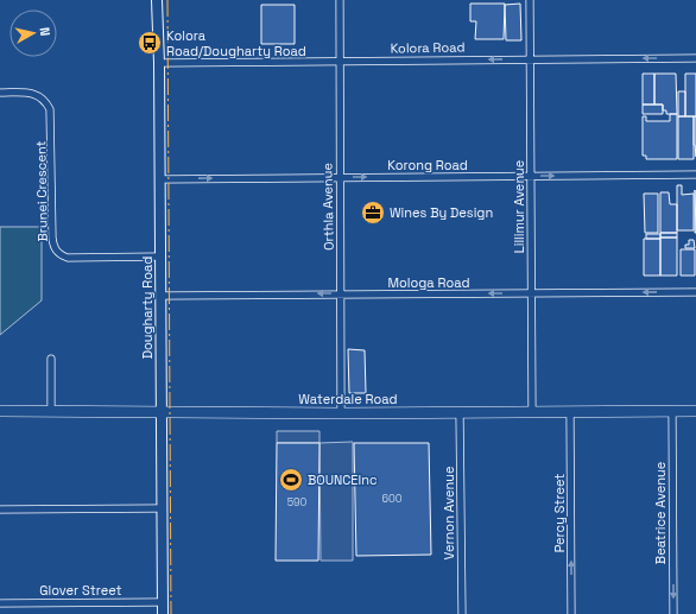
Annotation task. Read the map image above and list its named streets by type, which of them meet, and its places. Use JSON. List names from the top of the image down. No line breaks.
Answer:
{"streets":{"main road":["Waterdale Road"],"street":["Kolora Road","Korong Road","Brunei Crescent","Orthla Avenue","Lillimur Avenue","Mologa Road","Dougharty Road","Vernon Avenue","Percy Street","Beatrice Avenue","Glover Street"]},"crossings":[["Kolora Road","Orthla Avenue"],["Kolora Road","Lillimur Avenue"],["Kolora Road","Dougharty Road"],["Korong Road","Orthla Avenue"],["Korong Road","Lillimur Avenue"],["Korong Road","Dougharty Road"],["Brunei Crescent","Dougharty Road"],["Orthla Avenue","Mologa Road"],["Orthla Avenue","Waterdale Road"],["Lillimur Avenue","Mologa Road"],["Lillimur Avenue","Waterdale Road"],["Mologa Road","Dougharty Road"],["Dougharty Road","Waterdale Road"],["Dougharty Road","Glover Street"],["Waterdale Road","Vernon Avenue"],["Waterdale Road","Percy Street"],["Waterdale Road","Beatrice Avenue"]],"one_way":["Kolora Road","Korong Road","Mologa Road","Percy Street","Beatrice Avenue"],"places":{"bus stop":["Kolora Road/Dougharty Road"],"office":["Wines By Design"],"sports":["BOUNCEInc"]},"house_numbers":["600","590"],"north":"right"}
